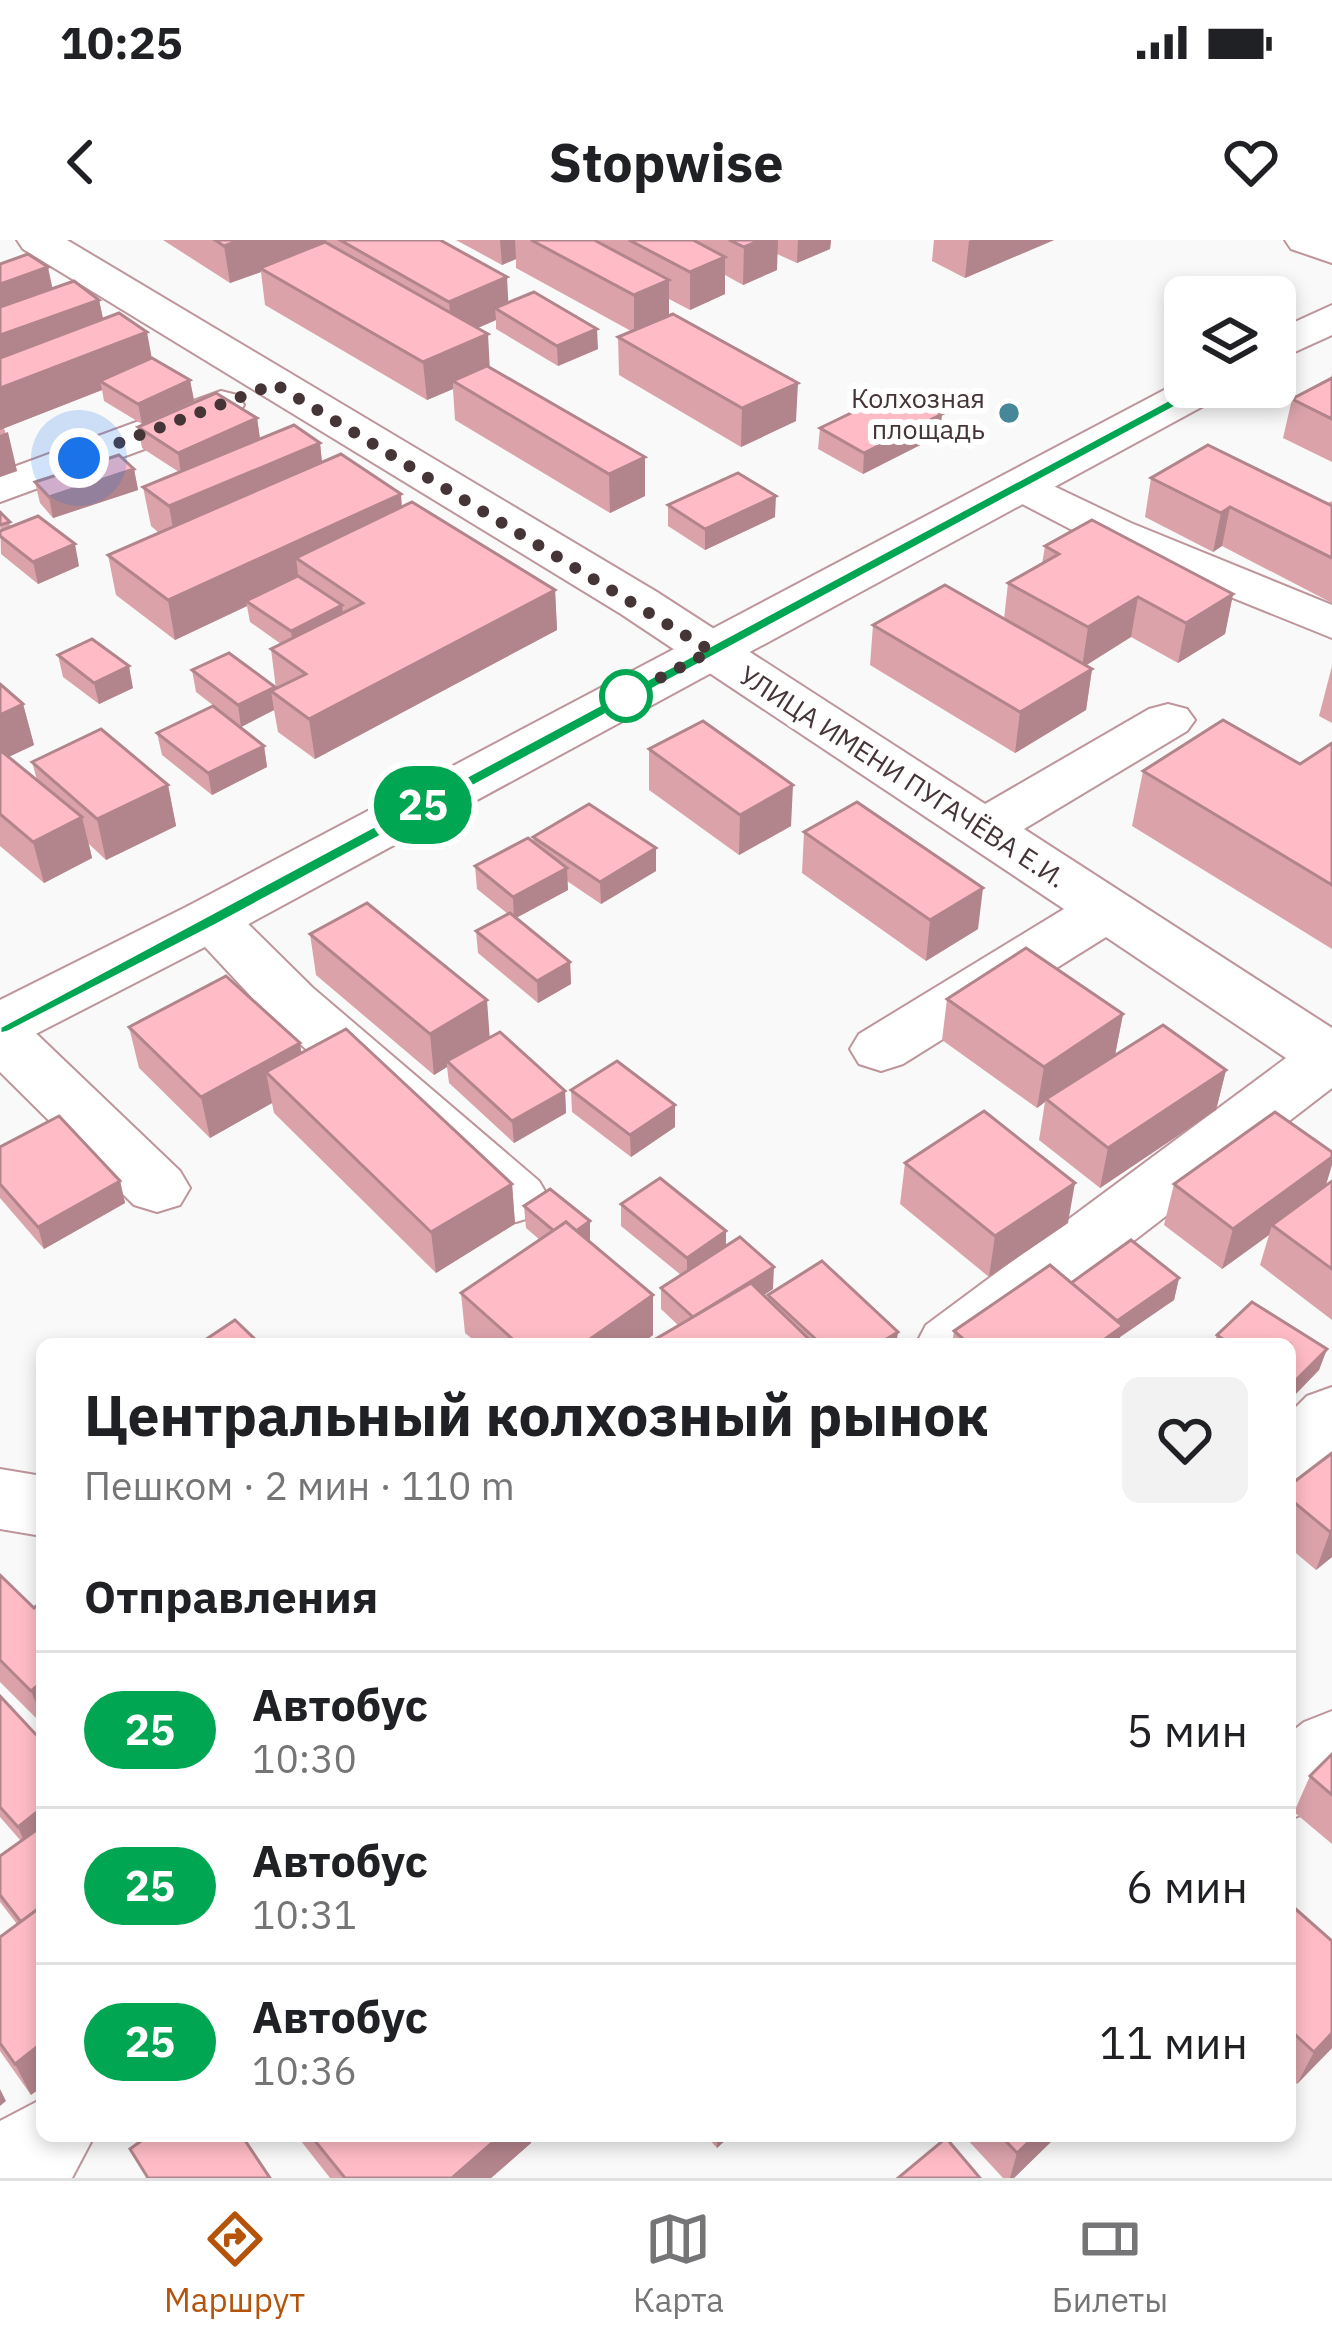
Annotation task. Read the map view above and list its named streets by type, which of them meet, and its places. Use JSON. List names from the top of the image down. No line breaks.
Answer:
{"streets":{"street":["УЛИЦА ИМЕНИ ПУГАЧЁВА Е.И."]},"places":["Колхозная площадь"],"lines":["bus line 25"],"page":{"status":"10:25","header":"Stopwise","on_map":"25","heading":[["Центральный колхозный рынок","Пешком · 2 мин · 110 m"],"Отправления"],"list":[{"mark":"25","name":"Автобус","note":"10:30","value":"5 мин"},{"mark":"25","name":"Автобус","note":"10:31","value":"6 мин"},{"mark":"25","name":"Автобус","note":"10:36","value":"11 мин"}],"tabs":["Маршрут","Карта","Билеты"]}}
